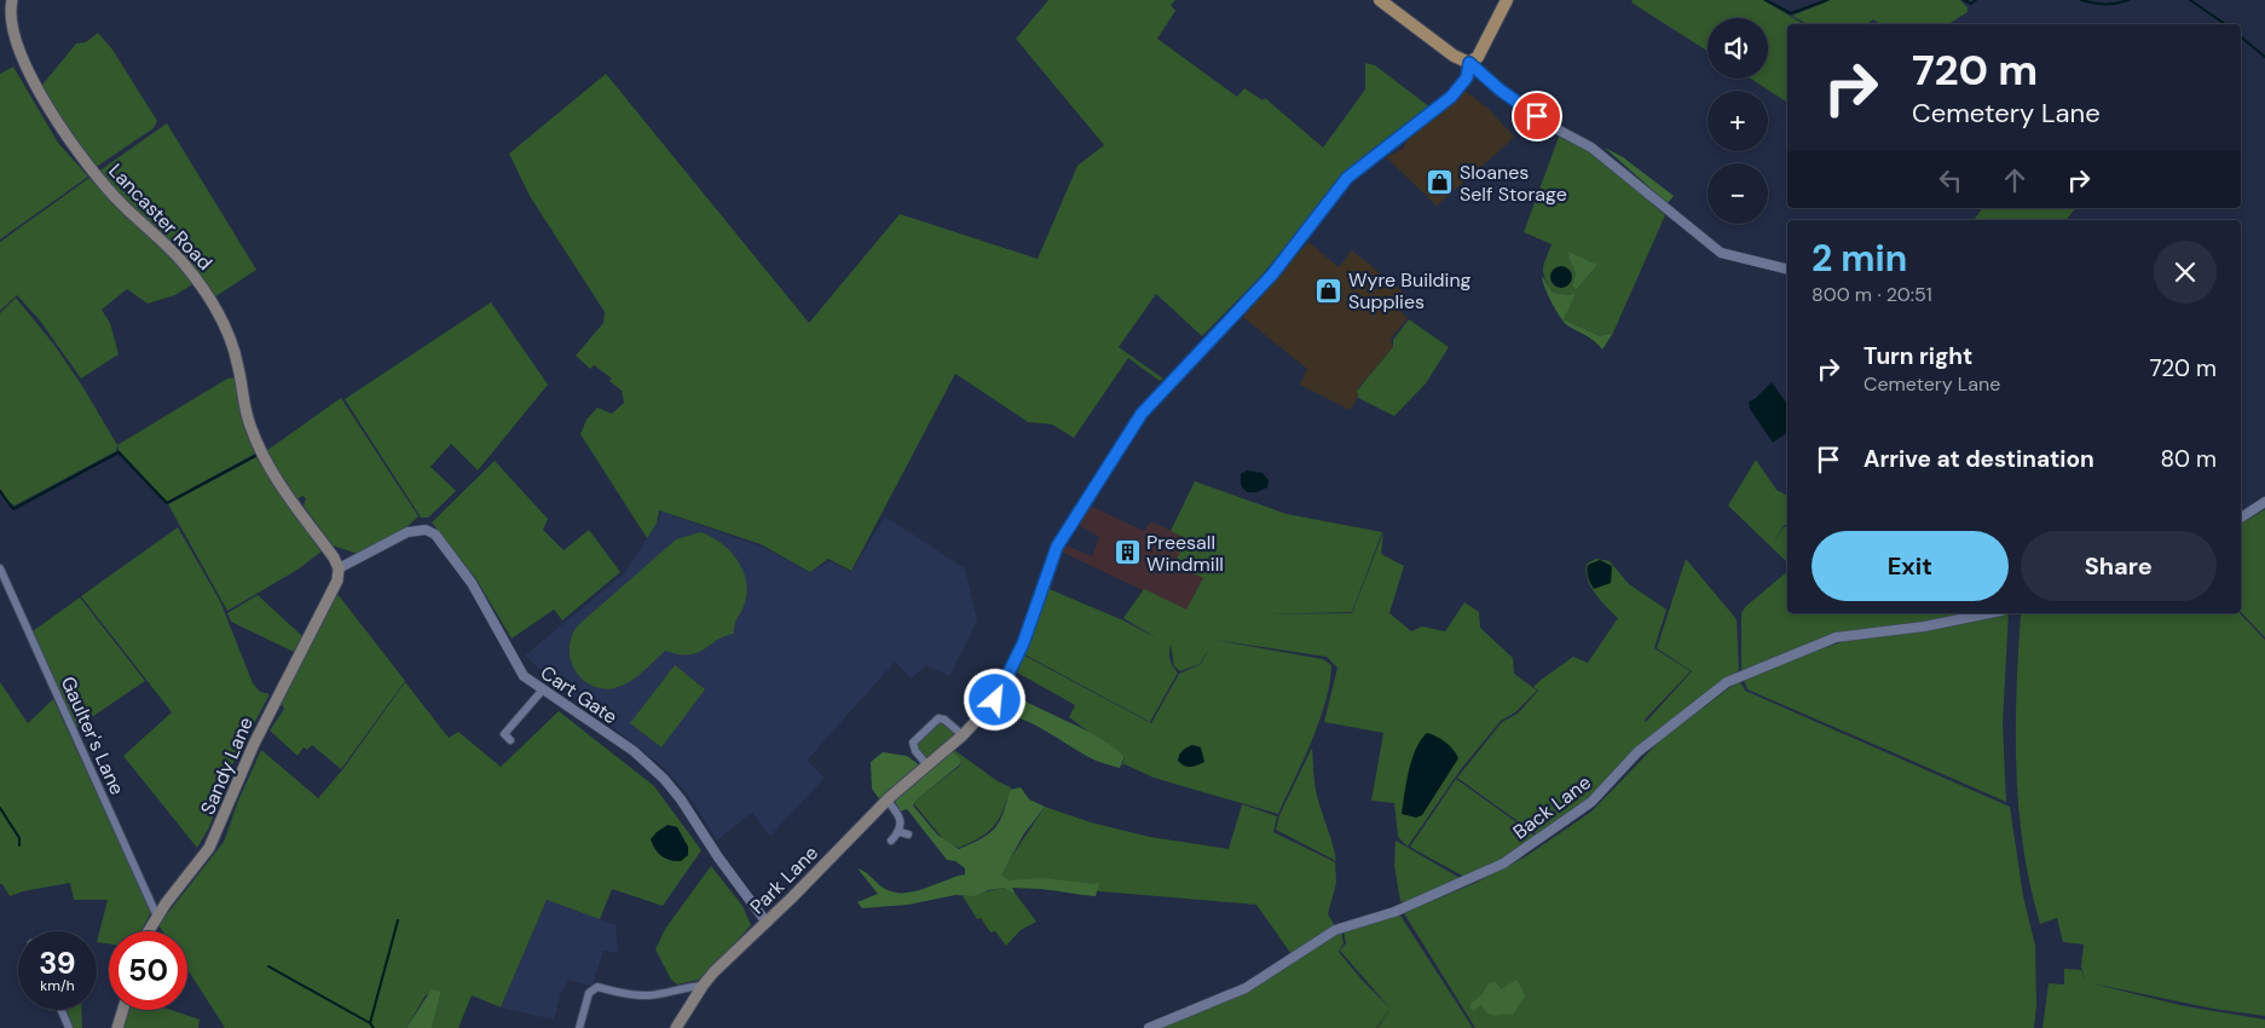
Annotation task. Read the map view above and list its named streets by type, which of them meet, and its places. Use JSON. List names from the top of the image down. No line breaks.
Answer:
{"streets":{"main road":["Lancaster Road","Sandy Lane","Park Lane"],"street":["Cart Gate","Gaulter's Lane","Back Lane"]},"crossings":[["Lancaster Road","Cart Gate"],["Lancaster Road","Sandy Lane"],["Cart Gate","Sandy Lane"],["Cart Gate","Park Lane"],["Gaulter's Lane","Sandy Lane"]],"places":{"shop":["Sloanes Self Storage","Wyre Building Supplies"],"building":["Preesall Windmill"]},"page":{"map_buttons":["+","−"],"turn":["720 m","Cemetery Lane"],"heading":["2 min","800 m · 20:51"],"list":[{"name":"Turn right","note":"Cemetery Lane","value":"720 m"},{"name":"Arrive at destination","value":"80 m"}],"buttons":["Exit","Share"],"speed":"39 km/h","limit":"50"}}
